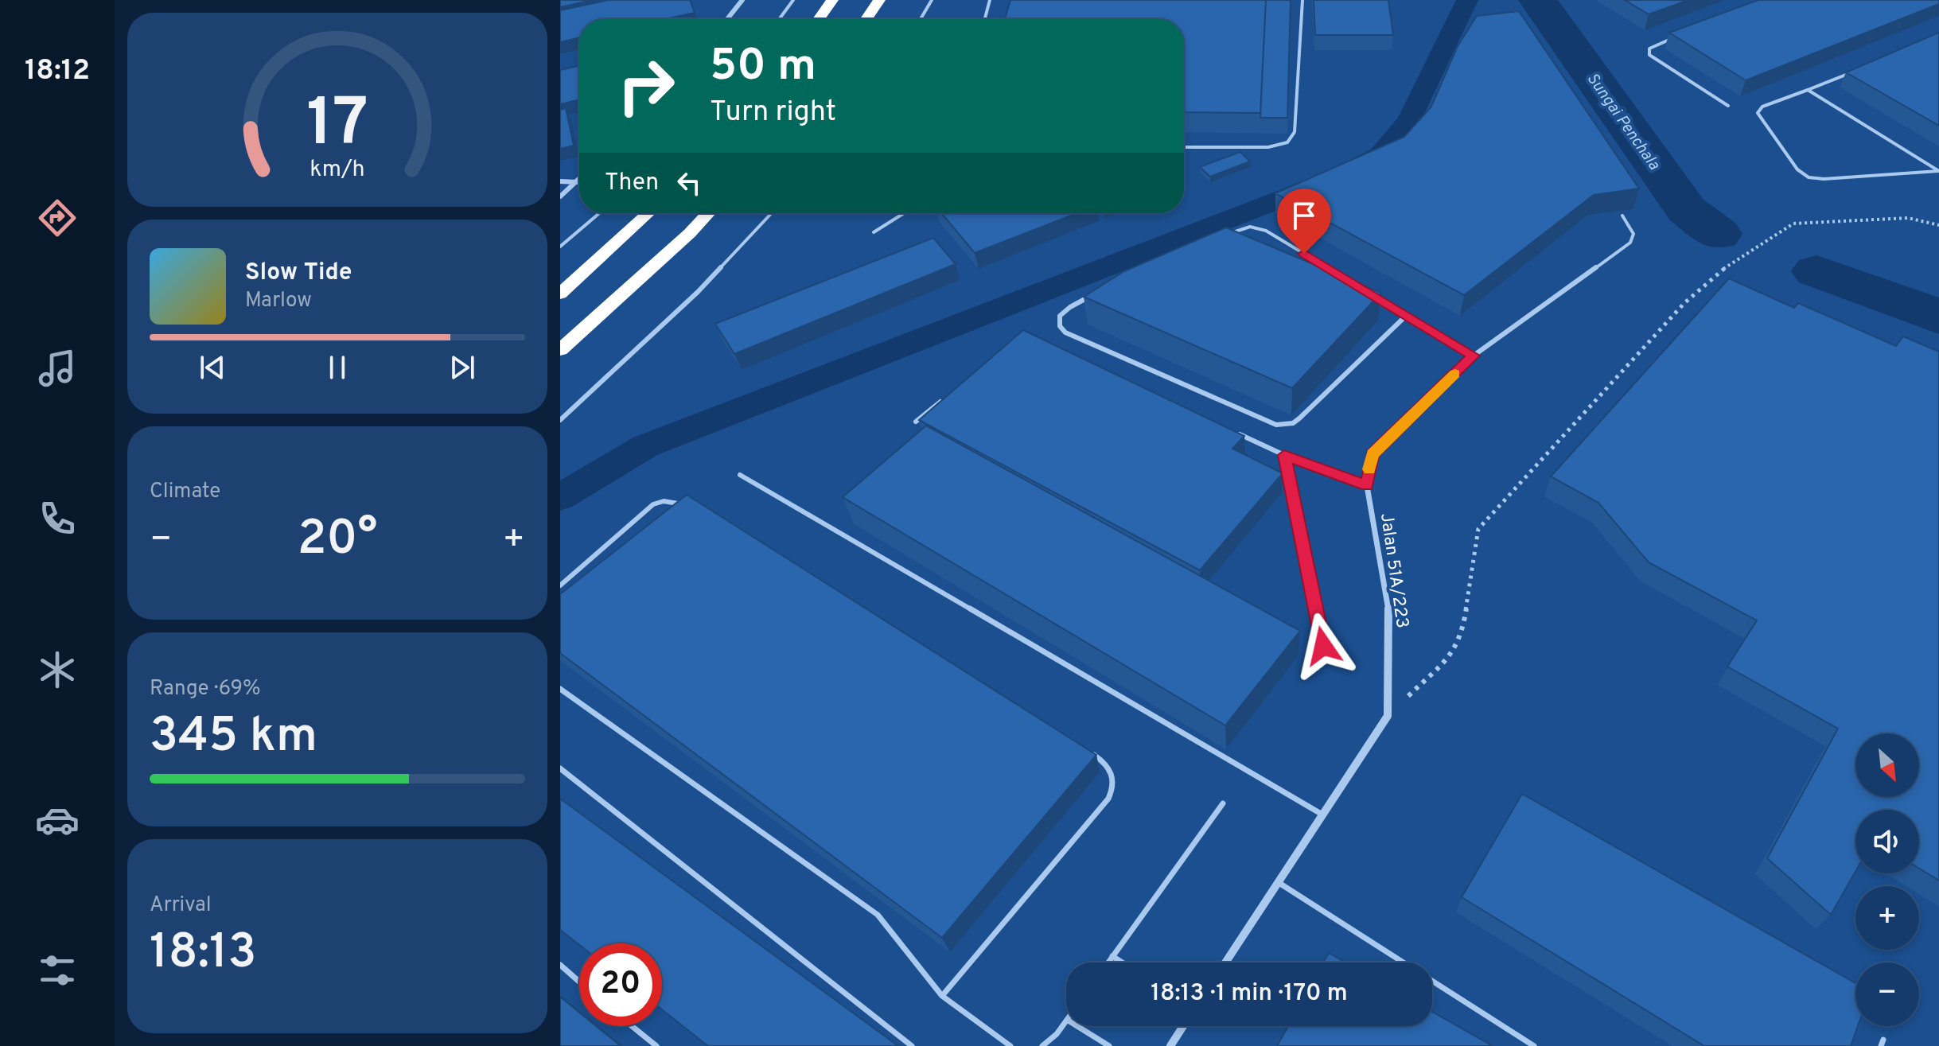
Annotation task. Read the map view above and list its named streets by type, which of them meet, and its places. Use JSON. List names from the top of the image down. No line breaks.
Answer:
{"streets":{"street":["Jalan 51A/223"]},"water":["Sungai Penchala"],"north":"bottom right","page":{"tabs":"18:12","turn":["50 m","Turn right"],"then":"Then","song":["Slow Tide","Marlow"],"tile":["Climate",["Range · 69%","345 km"],["Arrival","18:13"]],"heat":["−","20°","+"],"map_buttons":["+","−"],"limit":"20","trip":"18:13 · 1 min · 170 m","gauge":["17","km/h"]}}
